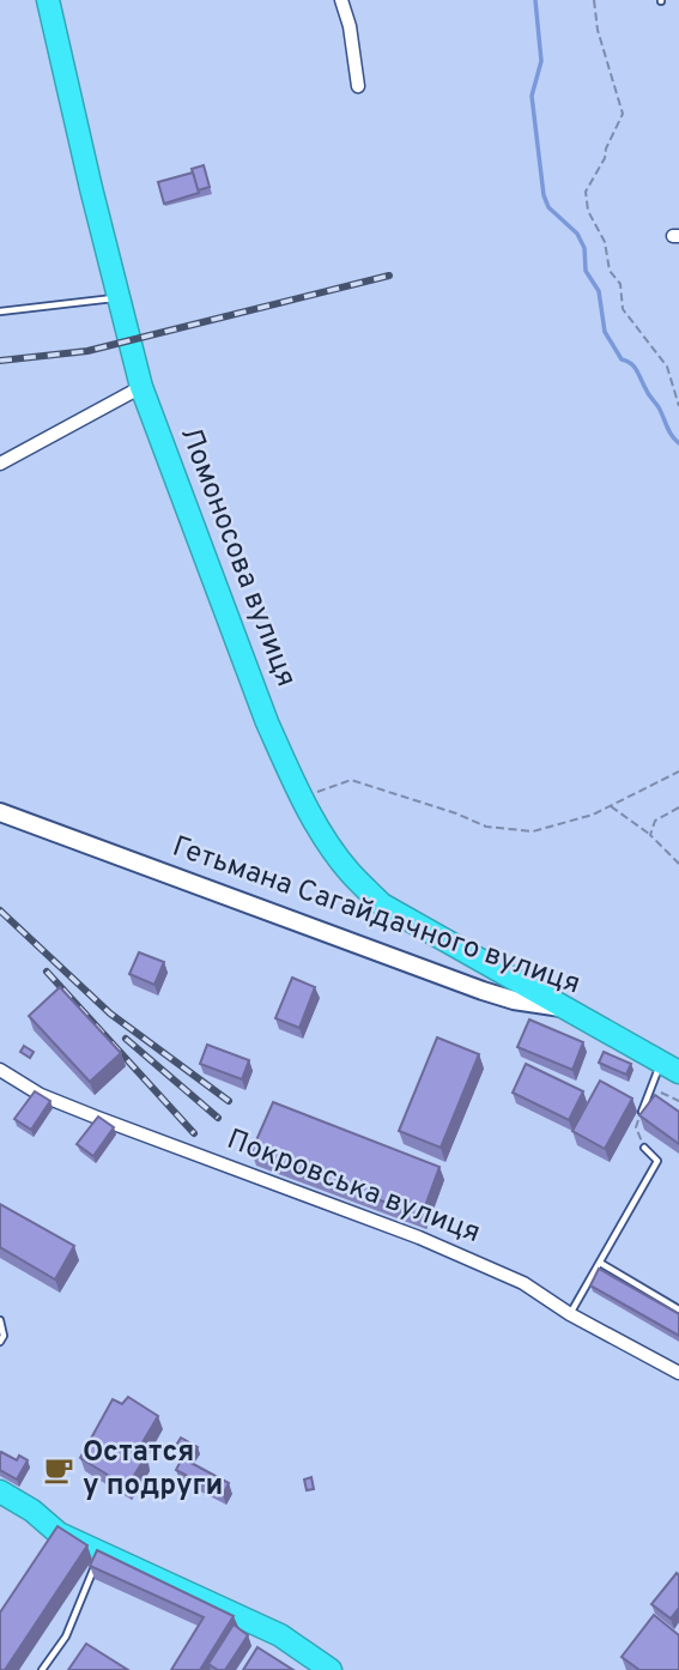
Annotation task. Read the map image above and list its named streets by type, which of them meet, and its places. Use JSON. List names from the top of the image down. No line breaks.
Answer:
{"streets":{"highway":["Ломоносова вулиця","Гетьмана Сагайдачного вулиця"],"street":["Покровська вулиця"]},"crossings":[["Ломоносова вулиця","Гетьмана Сагайдачного вулиця"]],"places":{"cafe":["Остатся у подруги"]}}
